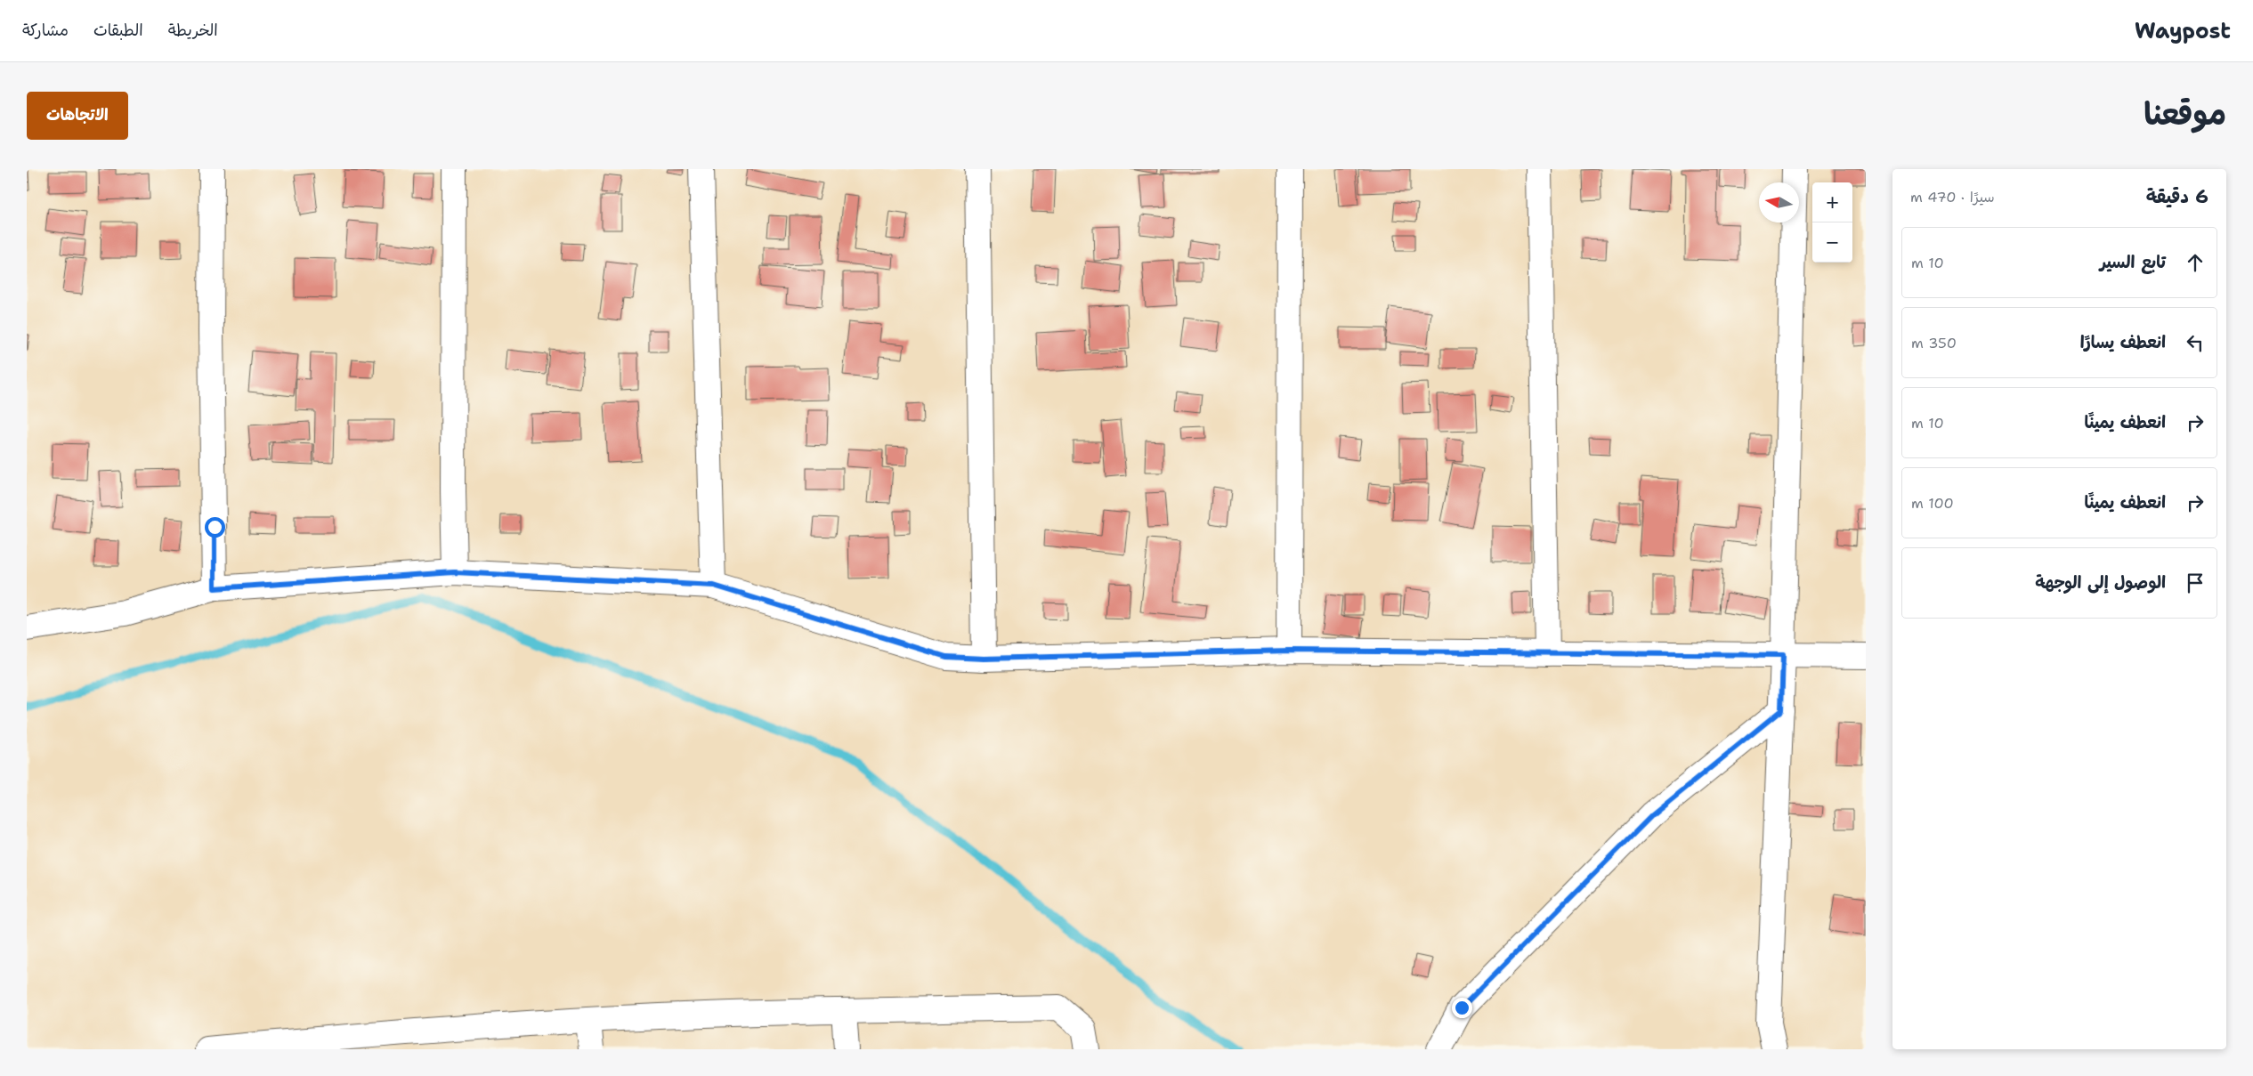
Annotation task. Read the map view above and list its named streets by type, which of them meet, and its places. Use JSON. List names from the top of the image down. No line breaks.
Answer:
{"north":"left","page":{"header":"Waypost","nav":["الخريطة","الطبقات","مشاركة"],"title":"موقعنا","buttons":"الاتجاهات","heading":["6 دقيقة","سيرًا · 470 m"],"map_buttons":["+","−"],"list":[["تابع السير","10 m"],["انعطف يسارًا","350 m"],["انعطف يمينًا","10 m"],["انعطف يمينًا","100 m"],"الوصول إلى الوجهة"]}}
